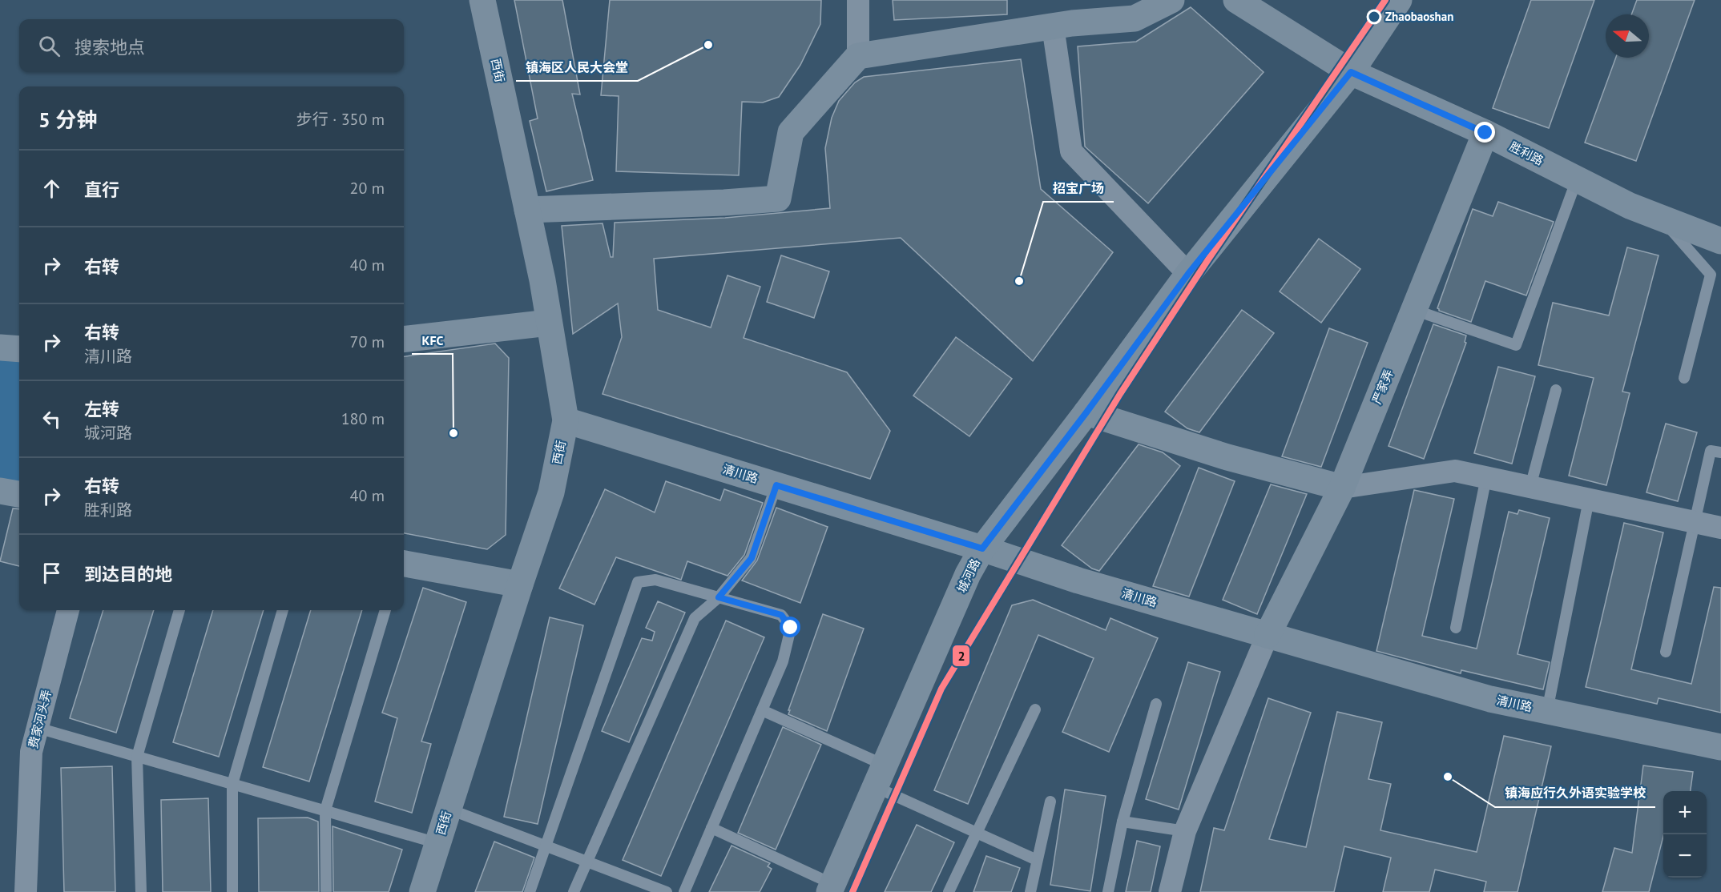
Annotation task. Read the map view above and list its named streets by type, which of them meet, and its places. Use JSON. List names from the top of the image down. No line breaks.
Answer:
{"streets":{"street":["西街","胜利路","严家弄","清川路","城河路","费家河头弄"]},"crossings":[["西街","清川路"],["胜利路","严家弄"],["胜利路","城河路"],["严家弄","清川路"],["清川路","城河路"]],"places":["Zhaobaoshan","镇海区人民大会堂","招宝广场","KFC","镇海应行久外语实验学校"],"lines":["transit line 2"],"north":"left","page":{"search":"搜索地点","heading":["5 分钟","步行 · 350 m"],"list":[["直行","20 m"],["右转","40 m"],["右转","清川路","70 m"],["左转","城河路","180 m"],["右转","胜利路","40 m"],"到达目的地"],"map_buttons":["+","−"]}}
